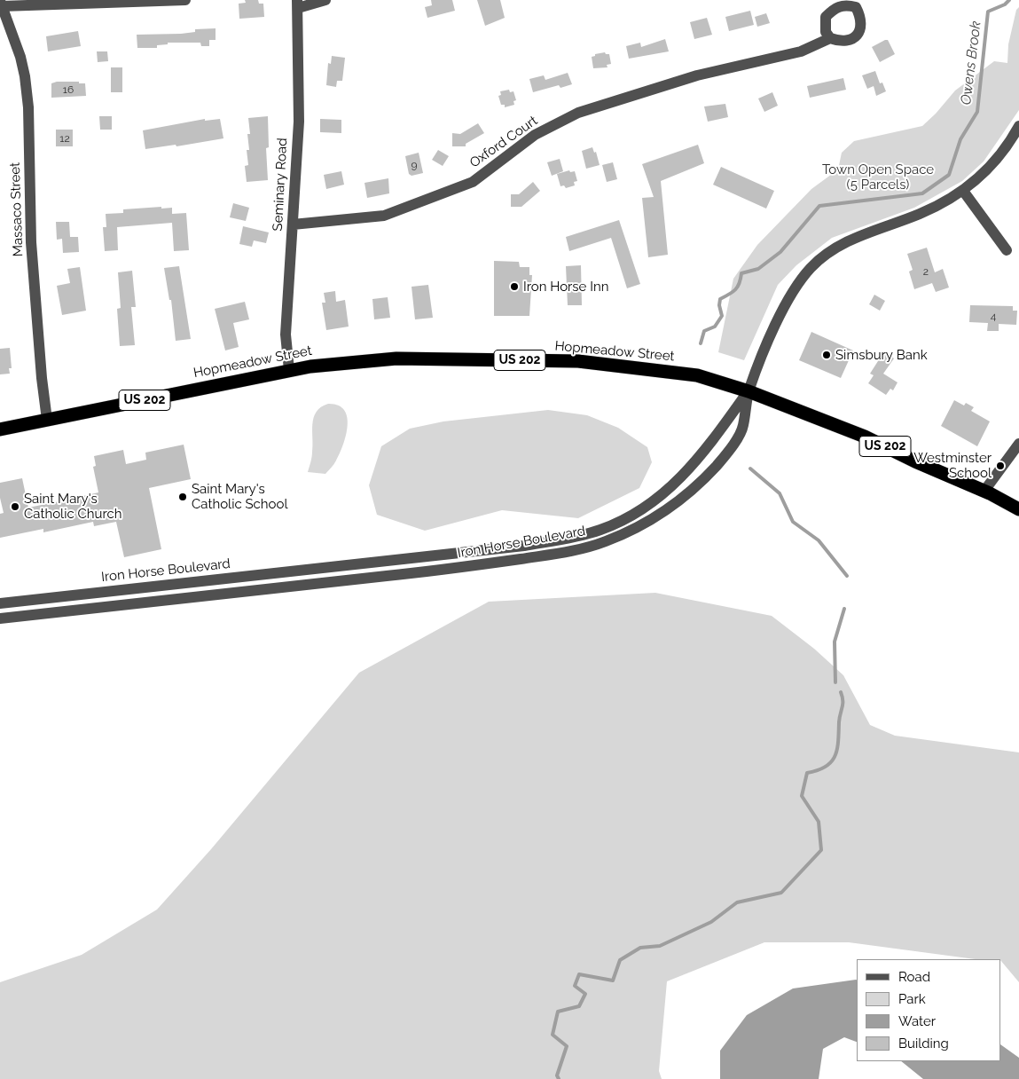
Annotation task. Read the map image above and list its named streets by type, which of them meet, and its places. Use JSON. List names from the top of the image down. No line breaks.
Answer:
{"streets":{"highway":["Hopmeadow Street","US 202"],"street":["Oxford Court","Seminary Road","Massaco Street","Iron Horse Boulevard"]},"crossings":[["Oxford Court","Seminary Road"],["Seminary Road","Hopmeadow Street"],["Massaco Street","Hopmeadow Street"],["Hopmeadow Street","Iron Horse Boulevard"]],"water":["Owens Brook"],"parks":["Town Open Space (5 Parcels)"],"places":["Iron Horse Inn","Simsbury Bank","Westminster School","Saint Mary's Catholic School","Saint Mary's Catholic Church"],"house_numbers":["16","12","9","2","4"],"legend":["Road","Park","Water","Building"]}
